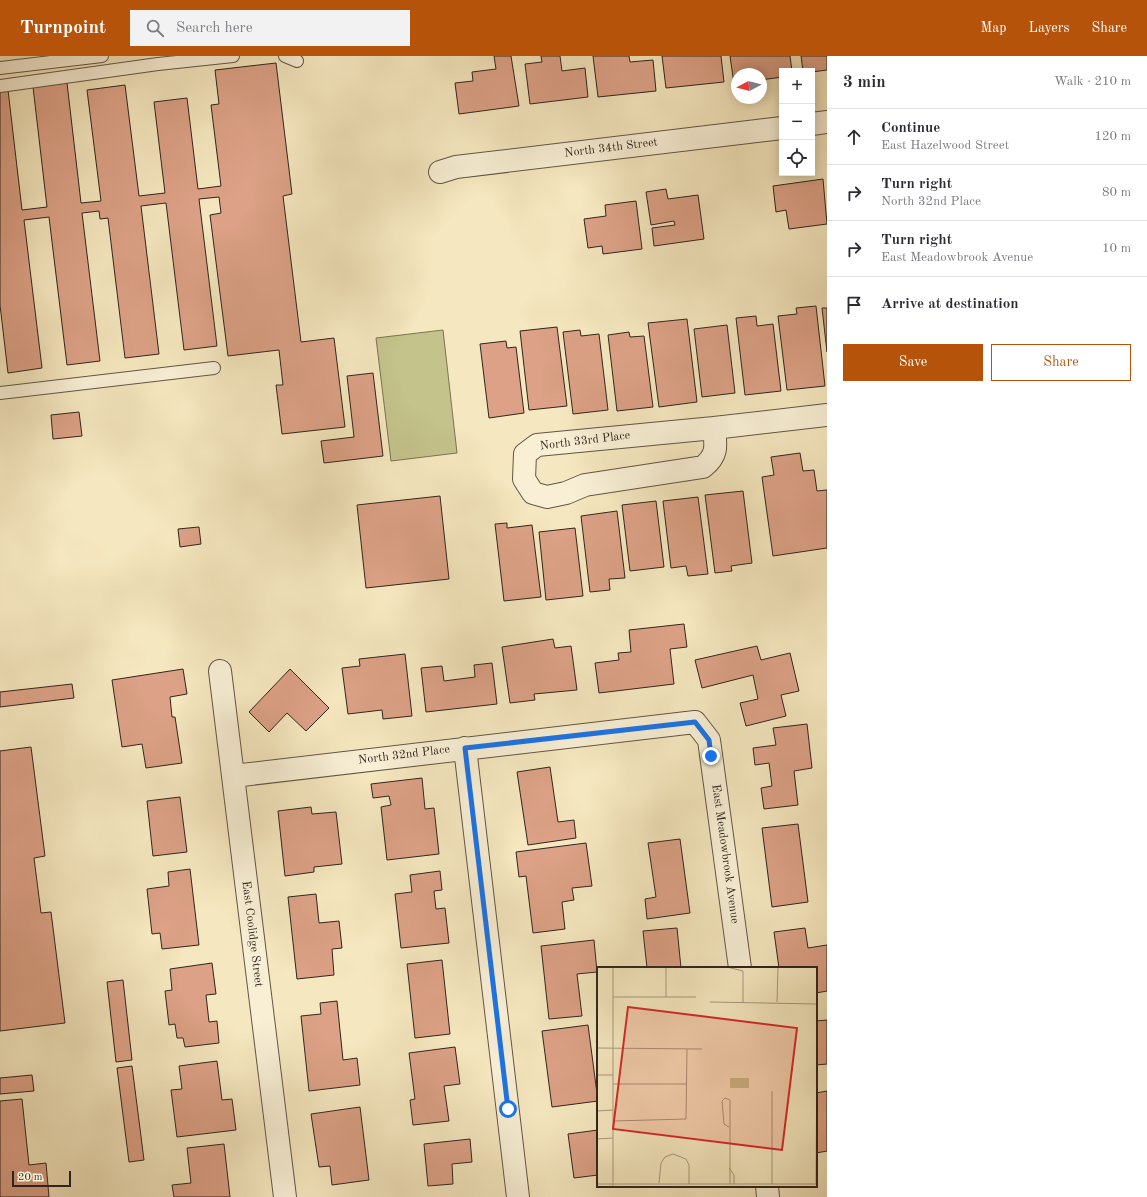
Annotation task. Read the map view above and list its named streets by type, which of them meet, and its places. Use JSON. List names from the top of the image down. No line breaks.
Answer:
{"streets":{"street":["North 34th Street","North 33rd Place","North 32nd Place","East Meadowbrook Avenue","East Coolidge Street"]},"crossings":[["North 32nd Place","East Meadowbrook Avenue"],["North 32nd Place","East Coolidge Street"]],"scale_bar":"20 m","north":"left","page":{"header":"Turnpoint","search":"Search here","nav":["Map","Layers","Share"],"heading":["3 min","Walk · 210 m"],"map_buttons":["+","−"],"list":[["Continue","East Hazelwood Street","120 m"],["Turn right","North 32nd Place","80 m"],["Turn right","East Meadowbrook Avenue","10 m"],"Arrive at destination"],"buttons":["Save","Share"],"scale":"20 m"}}
